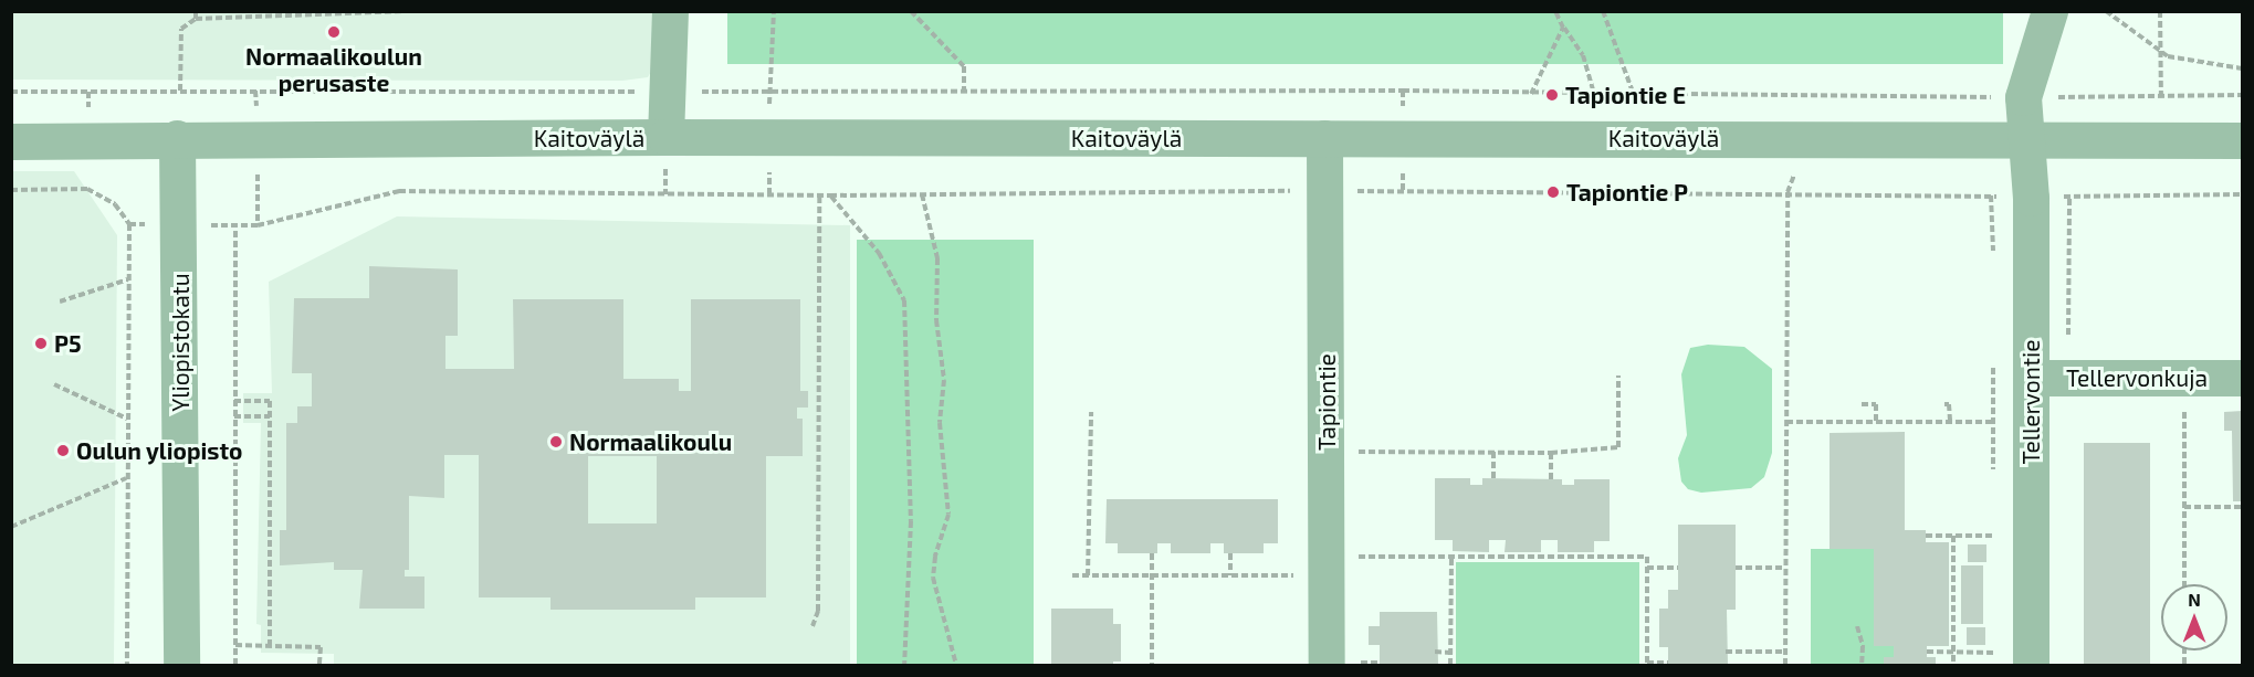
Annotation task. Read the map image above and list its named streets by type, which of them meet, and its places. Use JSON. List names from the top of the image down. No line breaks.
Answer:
{"streets":{"street":["Kaitoväylä","Yliopistokatu","Tellervonkuja","Tapiontie","Tellervontie"]},"crossings":[["Kaitoväylä","Yliopistokatu"],["Kaitoväylä","Tapiontie"],["Kaitoväylä","Tellervontie"],["Tellervonkuja","Tellervontie"]],"places":["Normaalikoulun perusaste","Tapiontie E","Tapiontie P","P5","Normaalikoulu","Oulun yliopisto"],"north":"top"}
